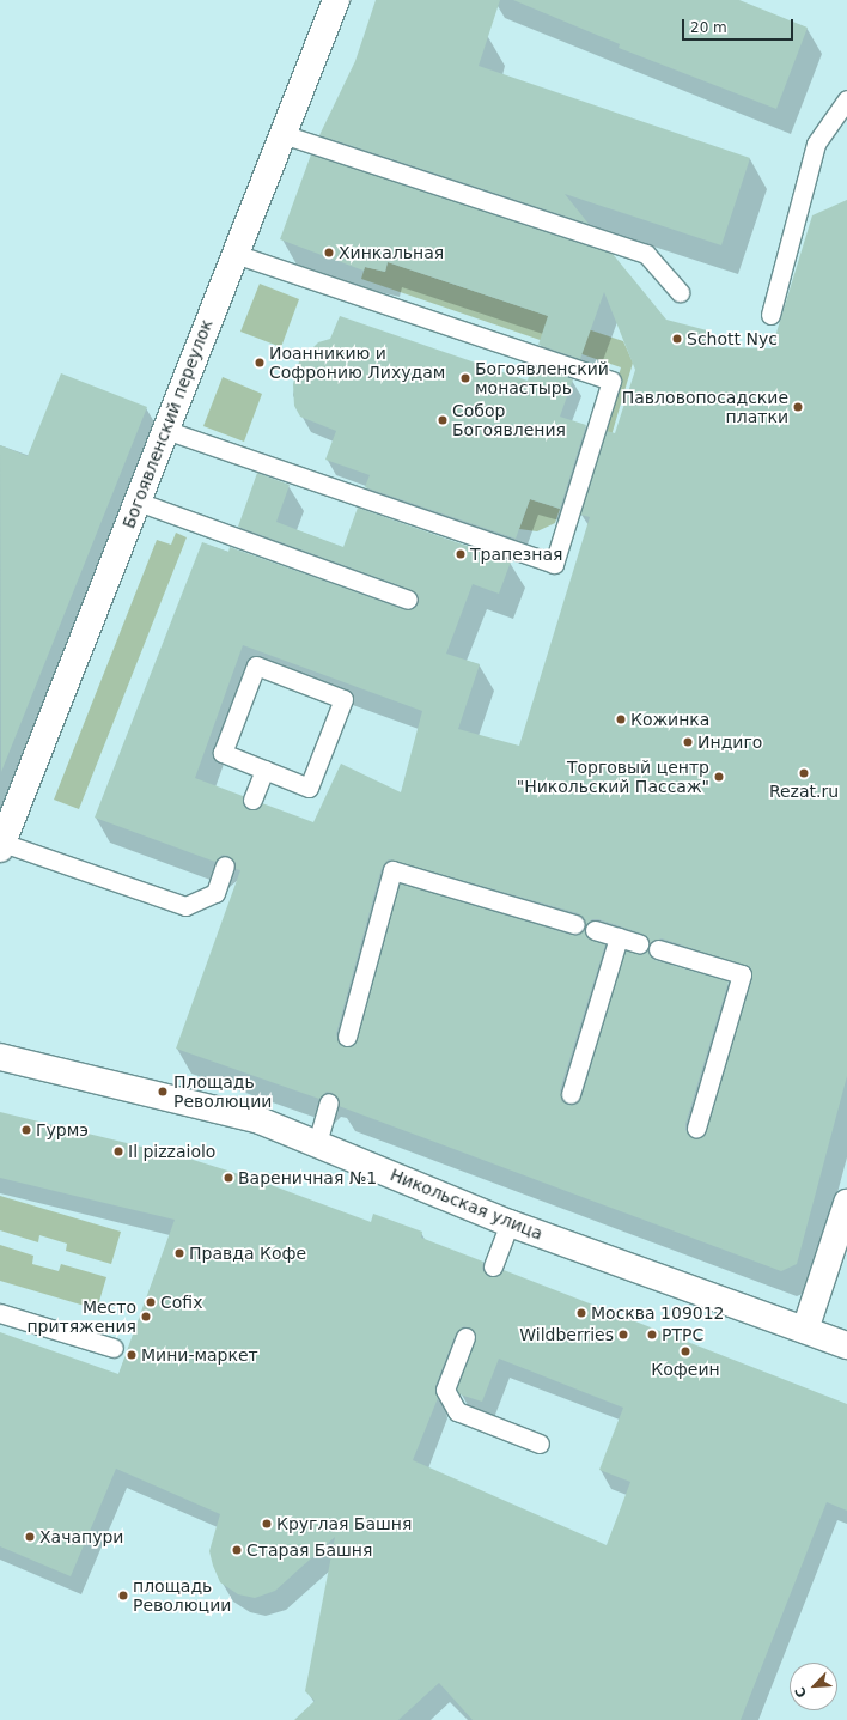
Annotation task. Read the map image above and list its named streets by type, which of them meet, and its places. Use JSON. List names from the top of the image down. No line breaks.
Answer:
{"streets":{"street":["Богоявленский переулок","Никольская улица"]},"places":["Хинкальная","Schott Nyc","Иоанникию и Софронию Лихудам","Богоявленский монастырь","Павловопосадские платки","Собор Богоявления","Трапезная","Кожинка","Индиго","Rezat.ru","Торговый центр \"Никольский Пассаж\"","Площадь Революции","Гурмэ","Il pizzaiolo","Вареничная №1","Правда Кофе","Cofix","Москва 109012","Место притяжения","Wildberries","РТРС","Кофеин","Мини-маркет","Круглая Башня","Хачапури","Старая Башня","площадь Революции"],"scale_bar":"20 m","north":"bottom left"}
